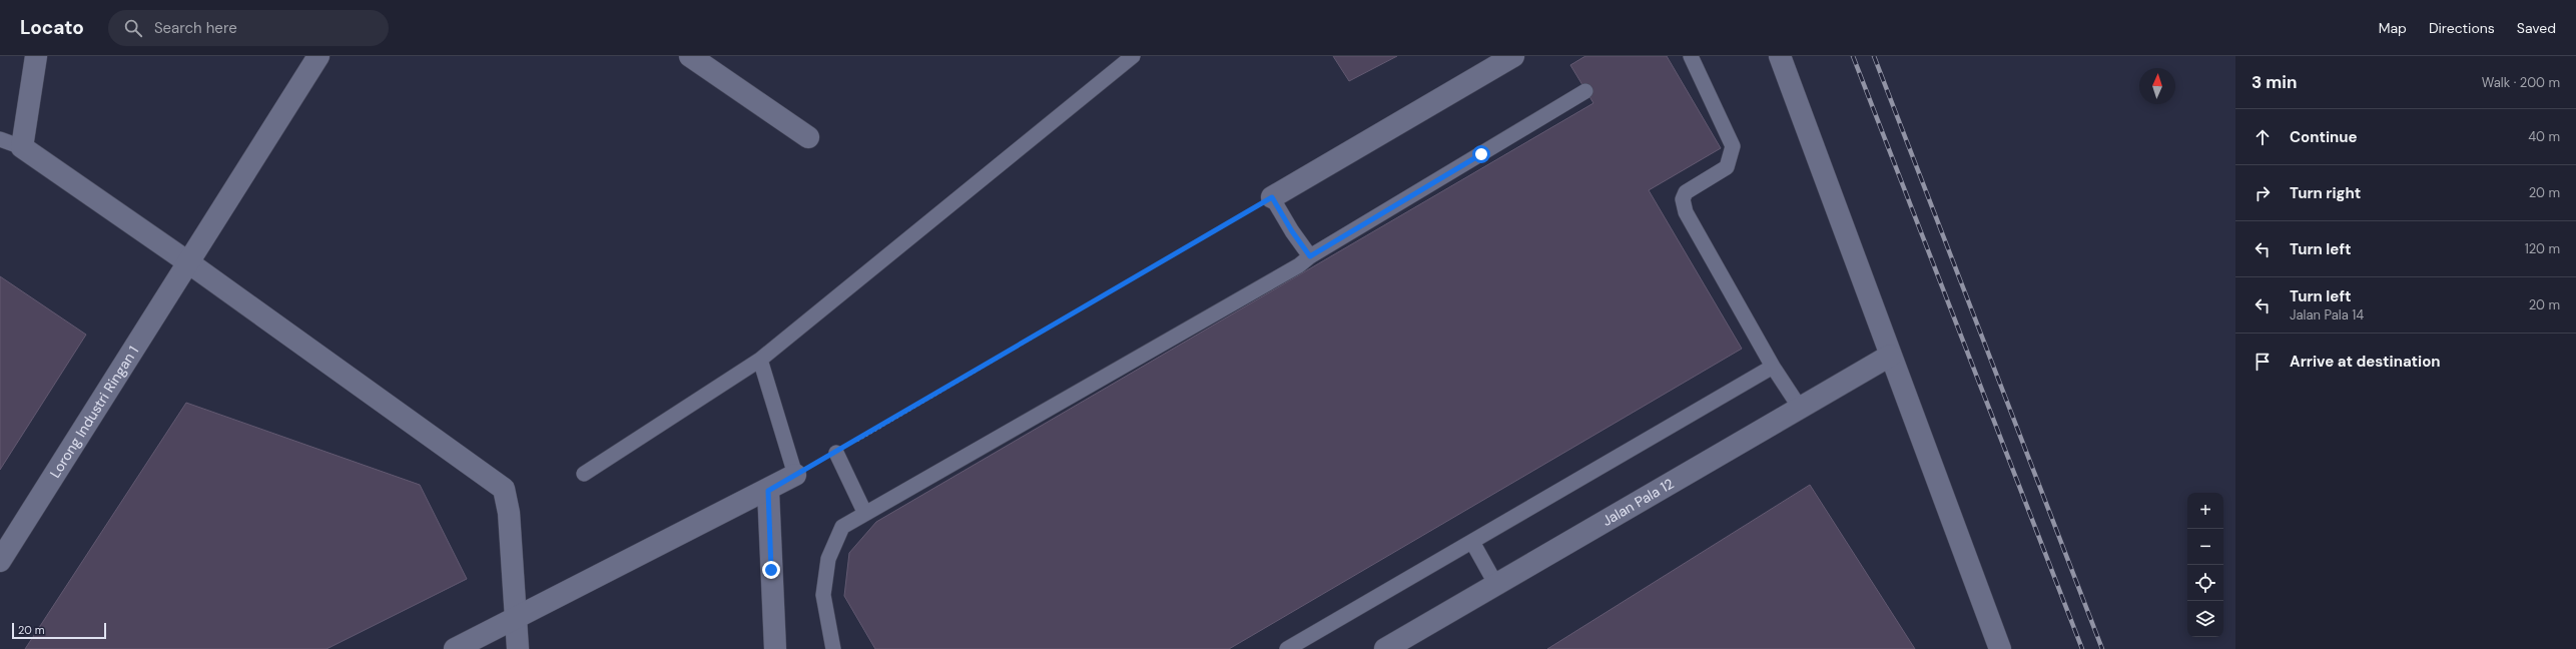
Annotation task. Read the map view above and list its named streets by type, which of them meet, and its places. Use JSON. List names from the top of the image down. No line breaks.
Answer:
{"streets":{"street":["Lorong Industri Ringan 1","Jalan Pala 12"]},"scale_bar":"20 m","north":"top","page":{"header":"Locato","search":"Search here","nav":["Map","Directions","Saved"],"heading":["3 min","Walk · 200 m"],"list":[["Continue","40 m"],["Turn right","20 m"],["Turn left","120 m"],["Turn left","Jalan Pala 14","20 m"],"Arrive at destination"],"map_buttons":["+","−"],"scale":"20 m"}}
